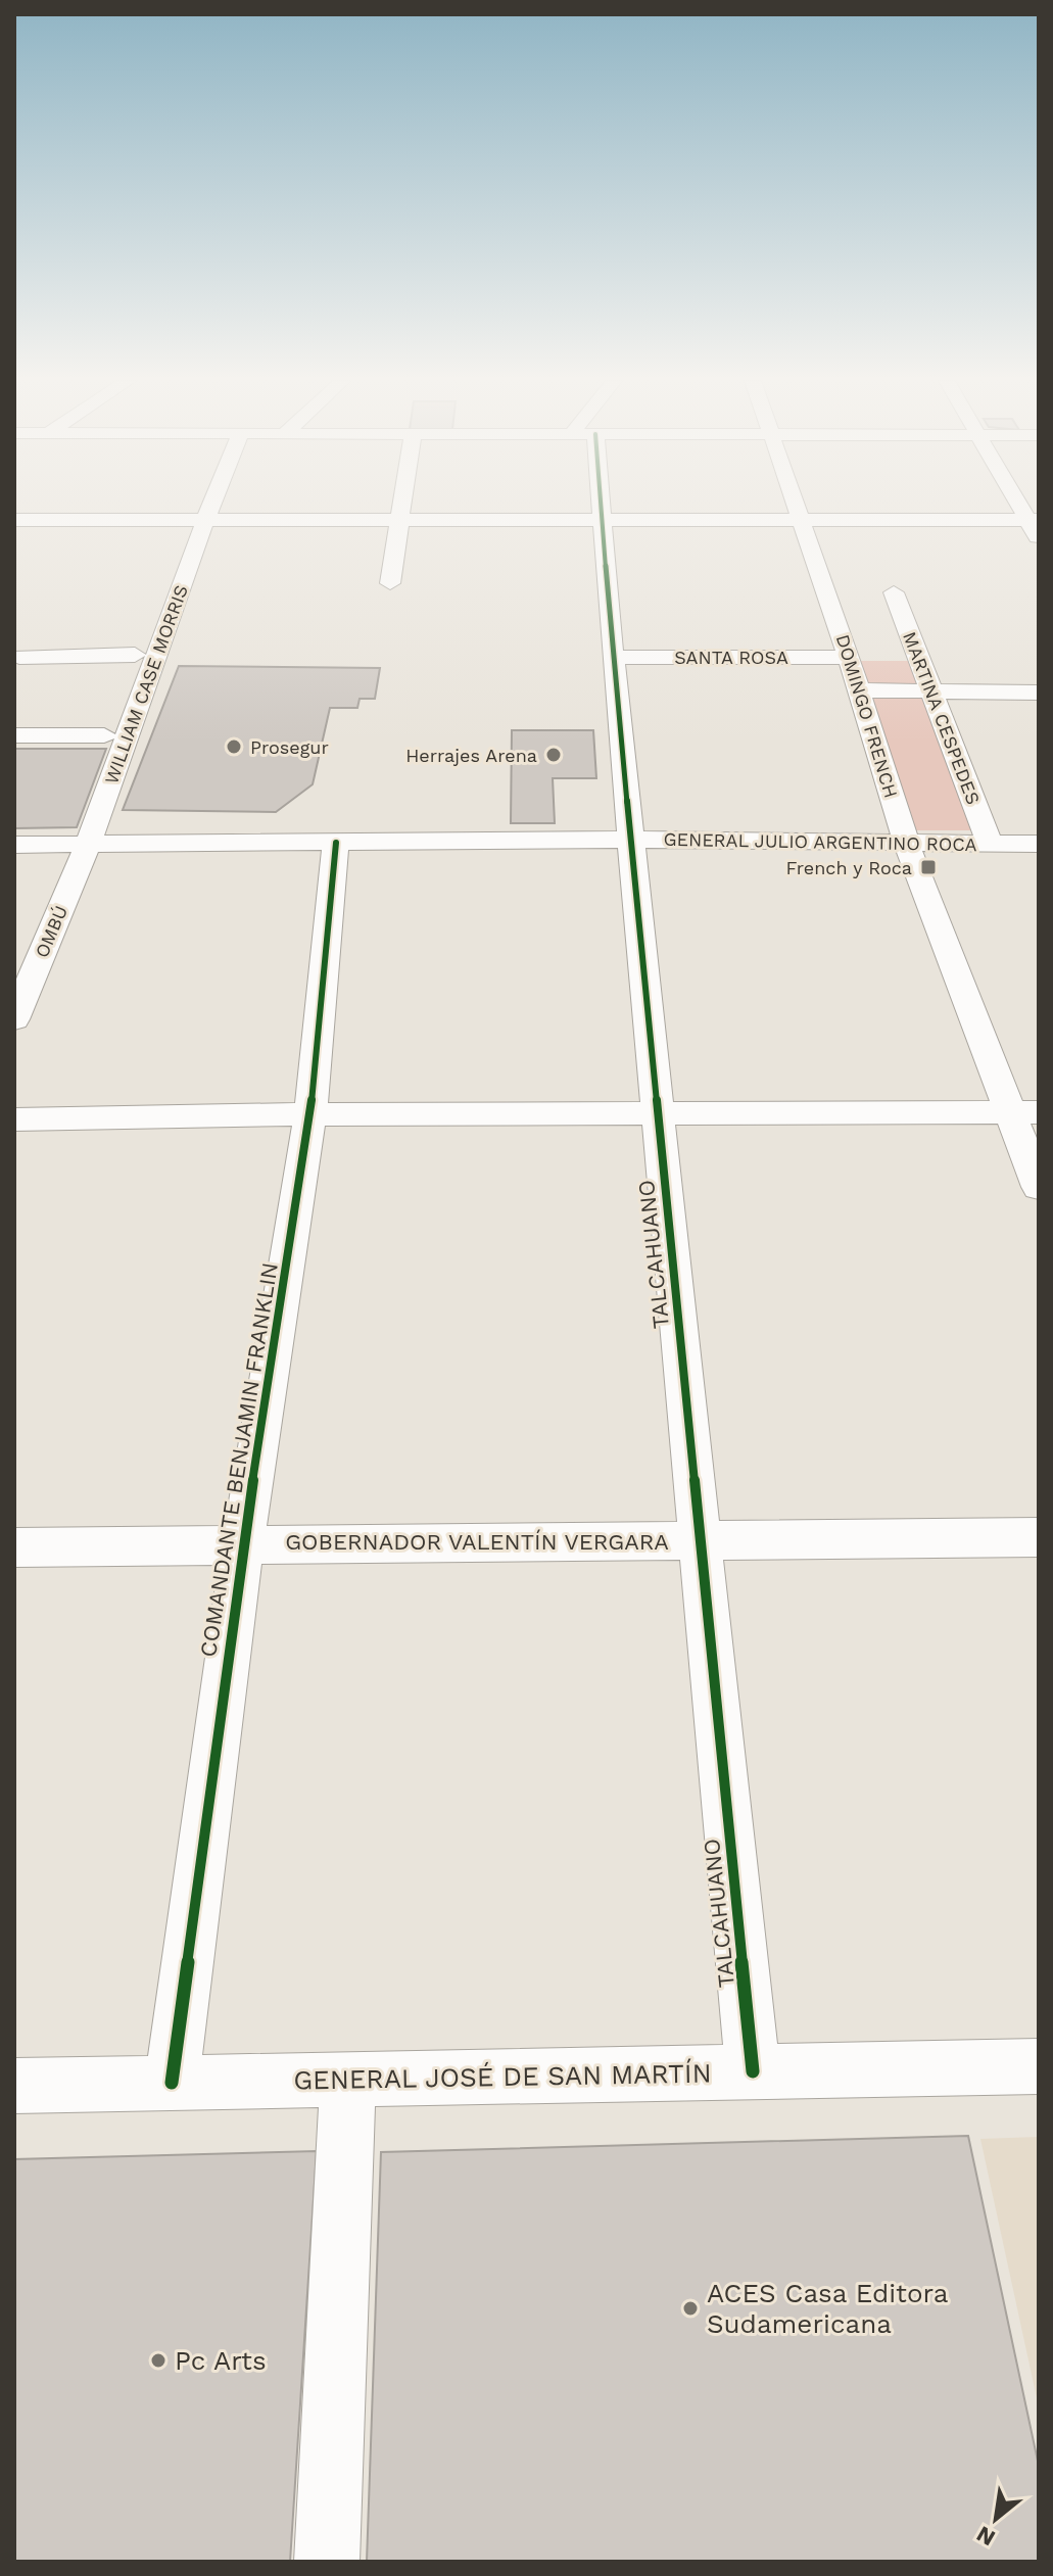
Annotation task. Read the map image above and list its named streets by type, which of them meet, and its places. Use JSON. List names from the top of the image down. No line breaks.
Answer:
{"streets":{"street":["SANTA ROSA","WILLIAM CASE MORRIS","DOMINGO FRENCH","MARTINA CESPEDES","GENERAL JULIO ARGENTINO ROCA","OMBÚ","TALCAHUANO","COMANDANTE BENJAMIN FRANKLIN","GOBERNADOR VALENTÍN VERGARA","GENERAL JOSÉ DE SAN MARTÍN"]},"crossings":[["SANTA ROSA","DOMINGO FRENCH"],["SANTA ROSA","TALCAHUANO"],["WILLIAM CASE MORRIS","GENERAL JULIO ARGENTINO ROCA"],["WILLIAM CASE MORRIS","OMBÚ"],["DOMINGO FRENCH","GENERAL JULIO ARGENTINO ROCA"],["MARTINA CESPEDES","GENERAL JULIO ARGENTINO ROCA"],["GENERAL JULIO ARGENTINO ROCA","OMBÚ"],["GENERAL JULIO ARGENTINO ROCA","TALCAHUANO"],["GENERAL JULIO ARGENTINO ROCA","COMANDANTE BENJAMIN FRANKLIN"],["TALCAHUANO","GOBERNADOR VALENTÍN VERGARA"],["TALCAHUANO","GENERAL JOSÉ DE SAN MARTÍN"],["COMANDANTE BENJAMIN FRANKLIN","GOBERNADOR VALENTÍN VERGARA"],["COMANDANTE BENJAMIN FRANKLIN","GENERAL JOSÉ DE SAN MARTÍN"]],"places":{"other":["Prosegur","Herrajes Arena","ACES Casa Editora Sudamericana","Pc Arts"],"transit":["French y Roca"]},"north":"bottom left"}
